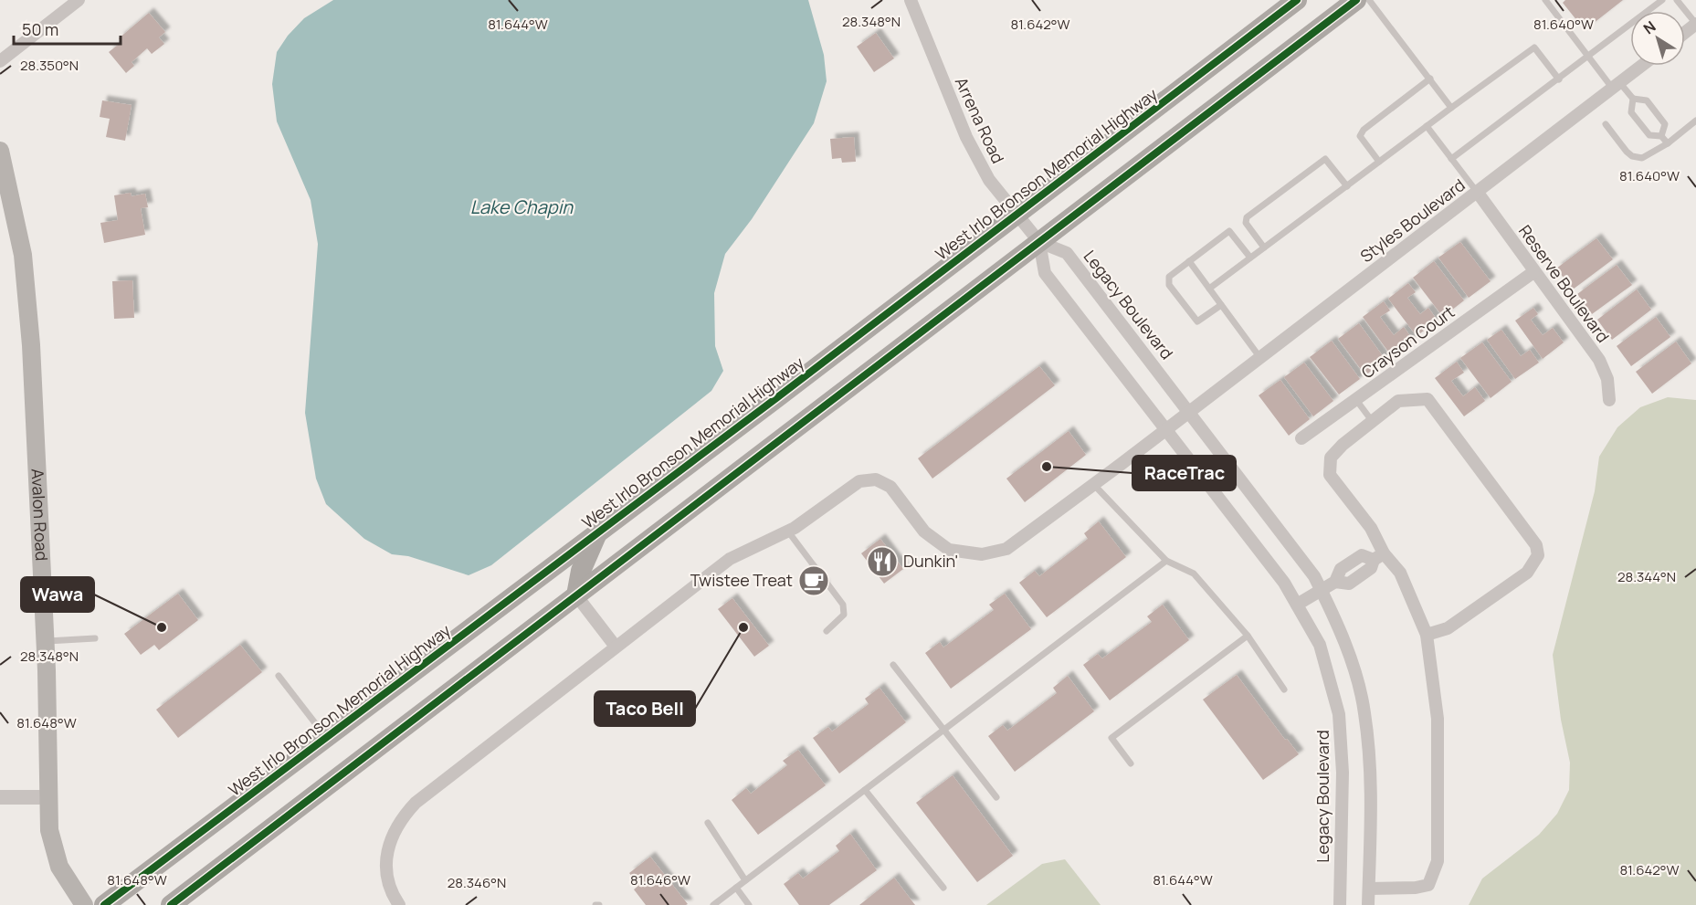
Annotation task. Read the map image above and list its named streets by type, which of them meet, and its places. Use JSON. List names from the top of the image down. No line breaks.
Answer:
{"streets":{"highway":["West Irlo Bronson Memorial Highway"],"main road":["Avalon Road"],"street":["Arrena Road","Styles Boulevard","Reserve Boulevard","Legacy Boulevard","Crayson Court"]},"crossings":[["Arrena Road","West Irlo Bronson Memorial Highway"],["Arrena Road","Legacy Boulevard"],["Styles Boulevard","Reserve Boulevard"],["Styles Boulevard","Legacy Boulevard"],["Reserve Boulevard","Crayson Court"]],"water":["Lake Chapin"],"places":{"other":["RaceTrac","Wawa","Taco Bell"],"restaurant":["Dunkin'"],"cafe":["Twistee Treat"]},"scale_bar":"50 m","north":"top left","coordinates":["28.348°N","81.644°W","81.642°W","81.640°W","28.350°N","28.344°N","81.648°W","81.646°W","28.346°N"]}
